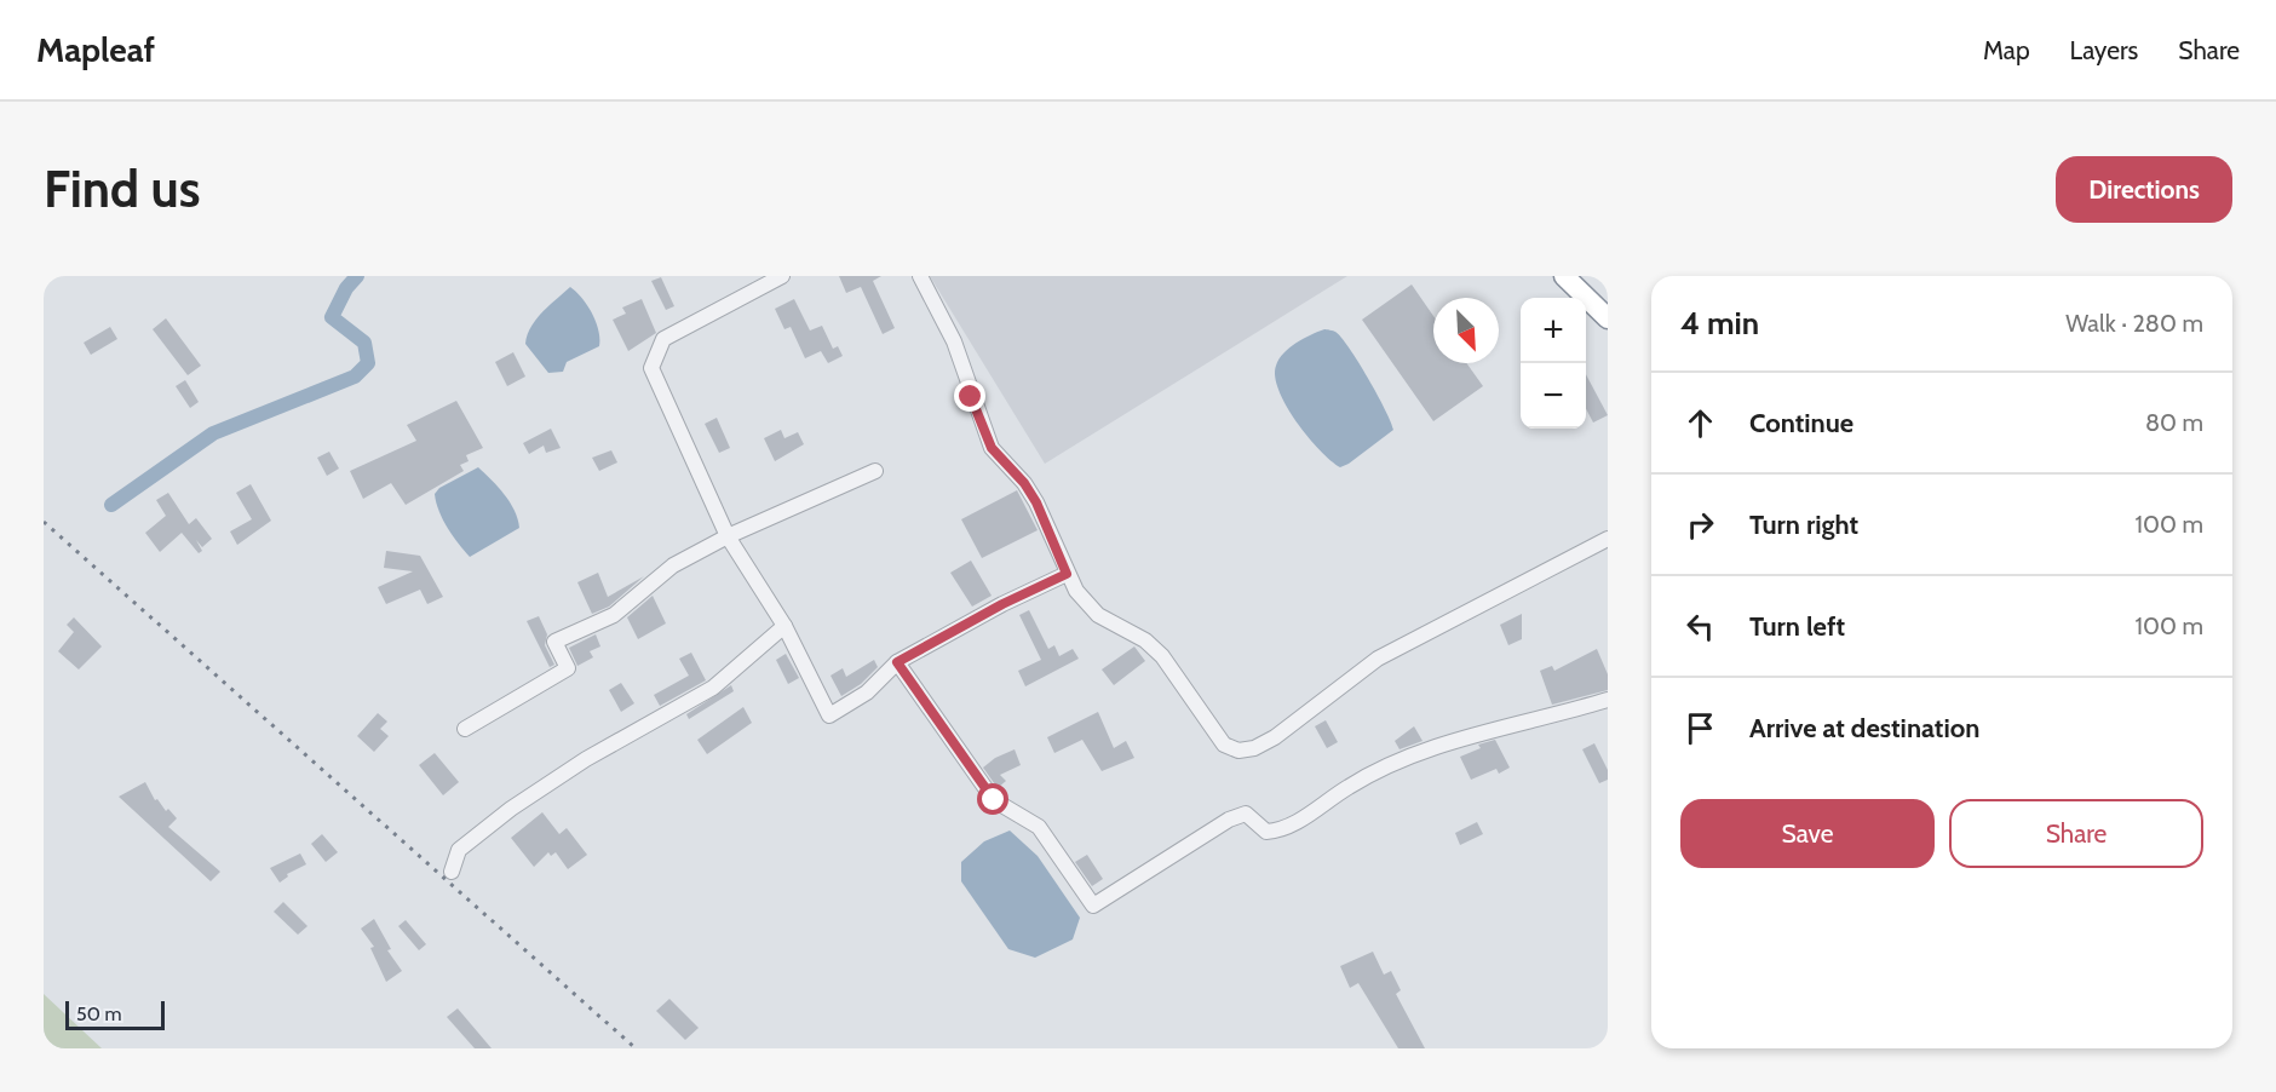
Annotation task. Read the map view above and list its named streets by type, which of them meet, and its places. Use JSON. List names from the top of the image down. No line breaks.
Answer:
{"scale_bar":"50 m","north":"bottom right","page":{"header":"Mapleaf","nav":["Map","Layers","Share"],"buttons":["Directions",["Save","Share"]],"title":"Find us","heading":["4 min","Walk · 280 m"],"map_buttons":["+","−"],"list":[["Continue","80 m"],["Turn right","100 m"],["Turn left","100 m"],"Arrive at destination"],"scale":"50 m"}}
